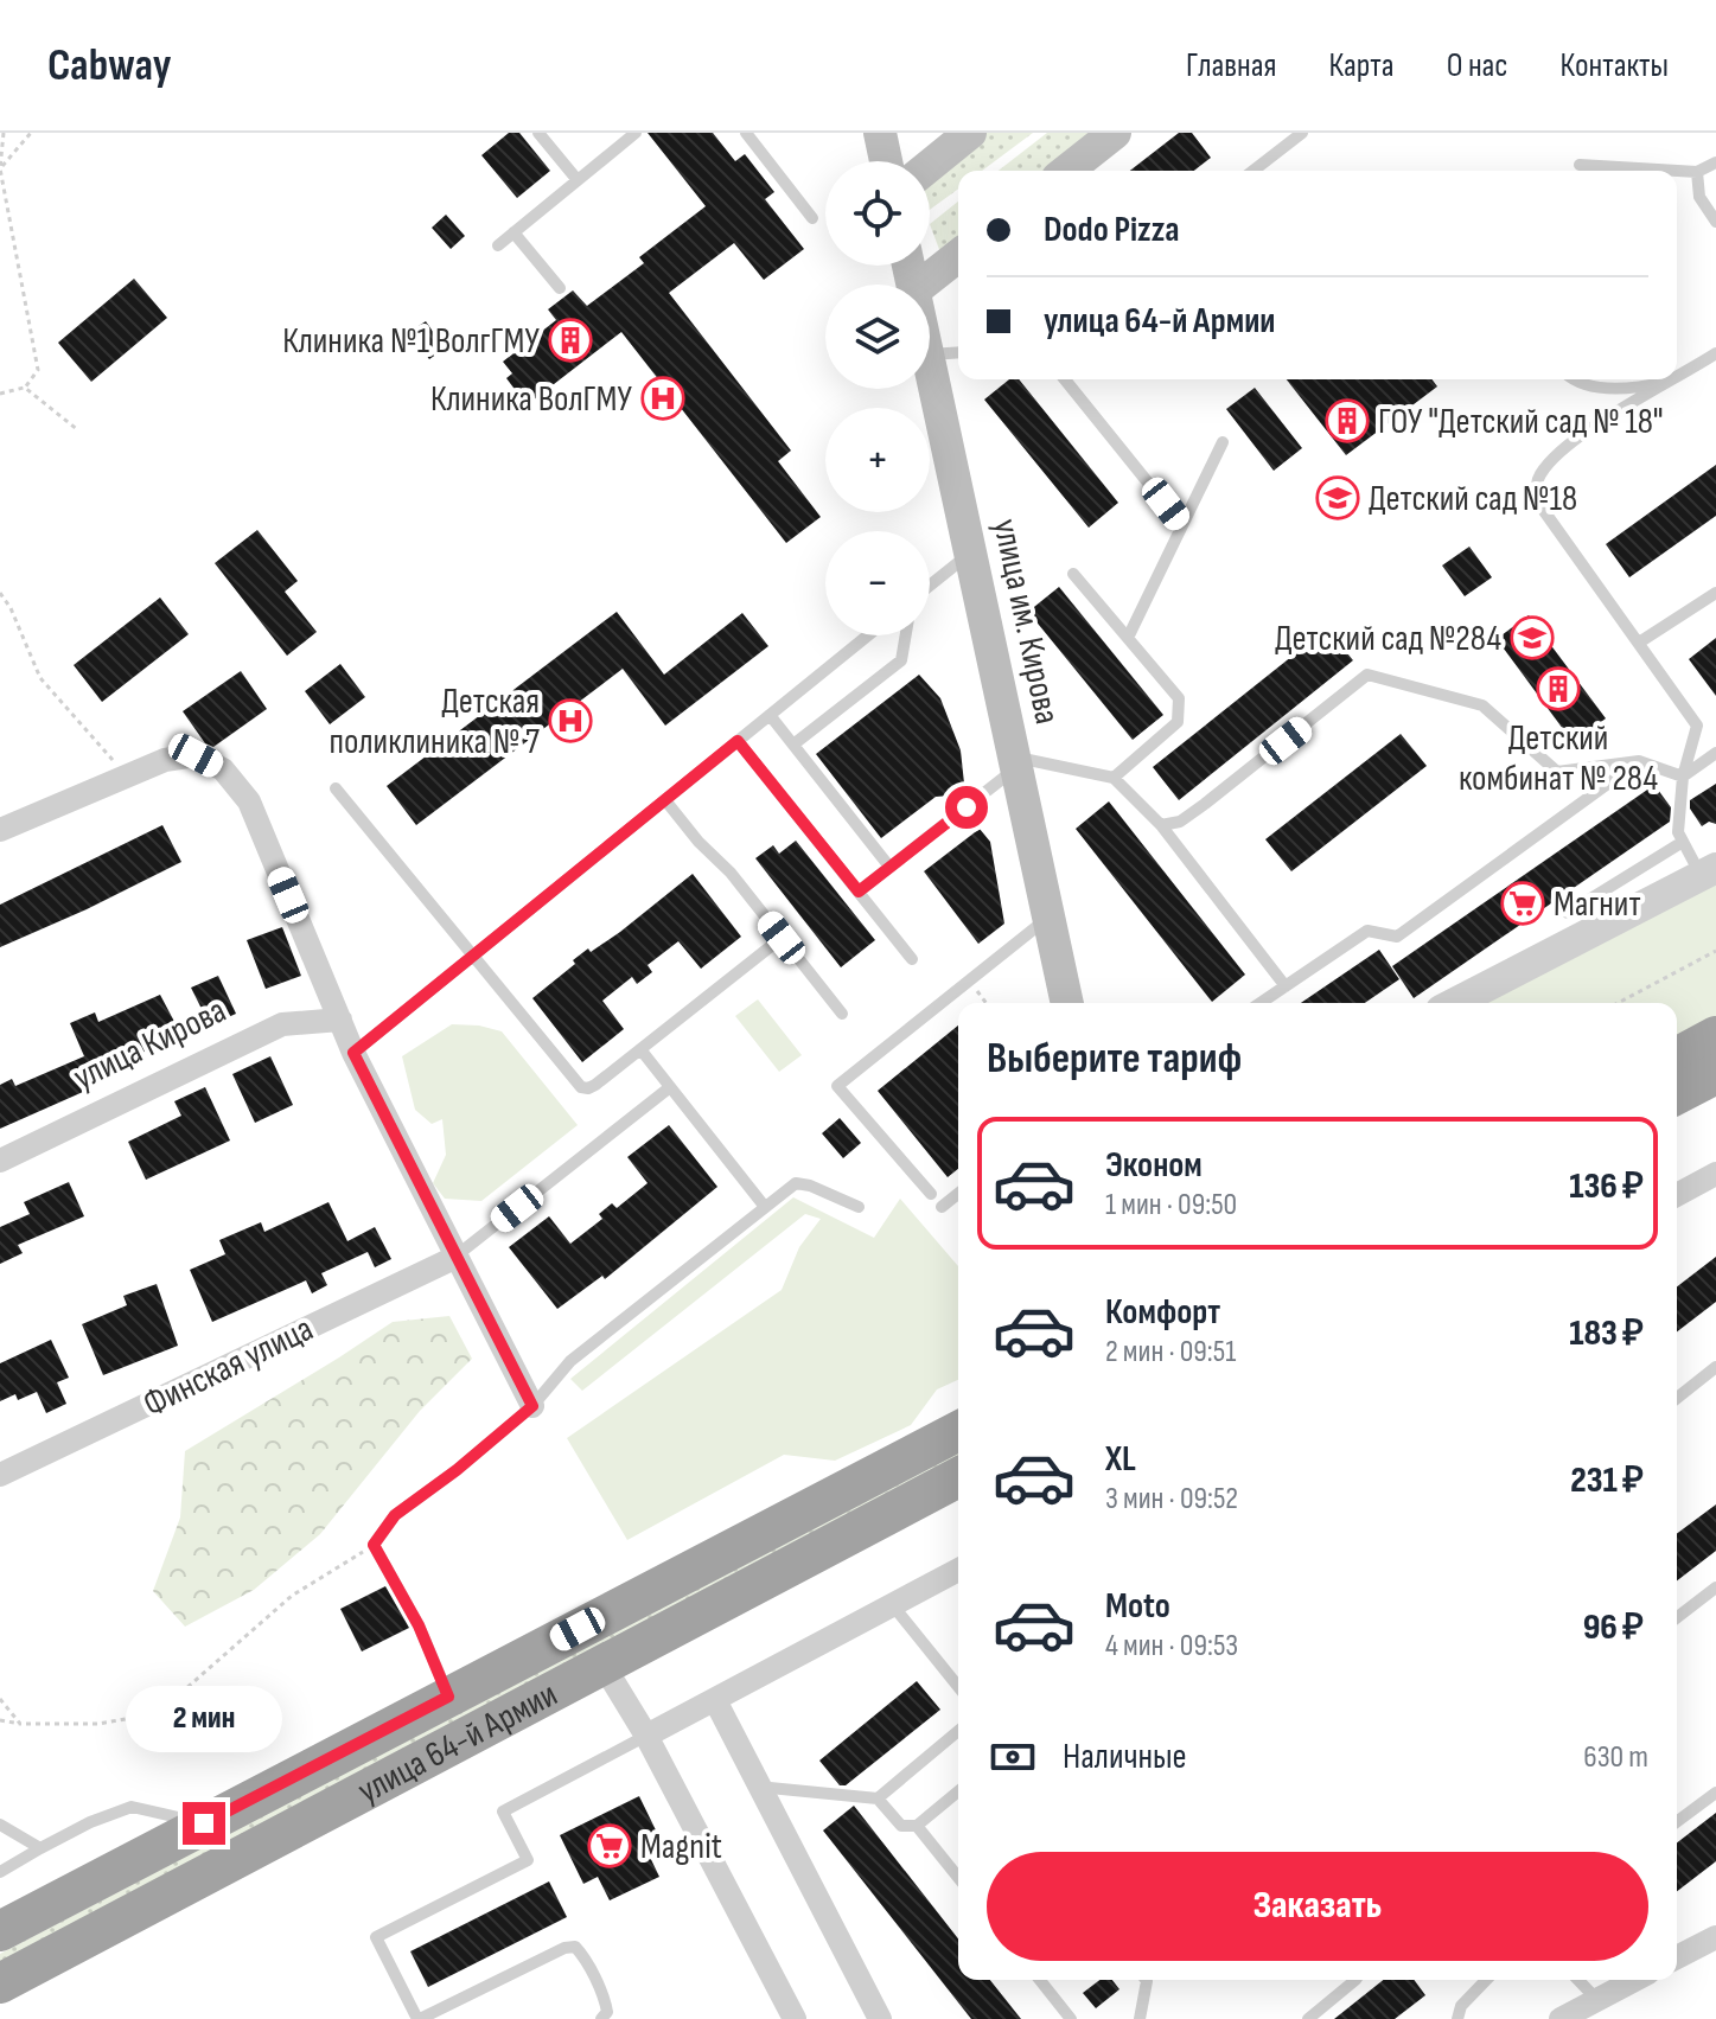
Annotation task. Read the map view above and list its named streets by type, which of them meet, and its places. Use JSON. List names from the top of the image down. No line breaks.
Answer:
{"streets":{"highway":["улица 64-й Армии"],"main road":["улица им. Кирова"],"street":["улица Кирова","Финская улица"]},"places":{"building":["Клиника №1 ВолгГМУ","ГОУ \"Детский сад № 18\"","Детский комбинат № 284"],"hospital":["Клиника ВолГМУ","Детская поликлиника № 7"],"school or university":["Детский сад №18","Детский сад №284"],"supermarket":["Магнит","Magnit"]},"page":{"header":"Cabway","nav":["Главная","Карта","О нас","Контакты"],"map_buttons":["+","−"],"banner":["Dodo Pizza","улица 64-й Армии"],"heading":"Выберите тариф","list":[{"name":"Эконом","note":"1 мин · 09:50","value":"136 ₽"},{"name":"Комфорт","note":"2 мин · 09:51","value":"183 ₽"},{"name":"XL","note":"3 мин · 09:52","value":"231 ₽"},{"name":"Moto","note":"4 мин · 09:53","value":"96 ₽"}],"bubble":"2 мин","pay":["Наличные","630 m"],"buttons":"Заказать"}}
